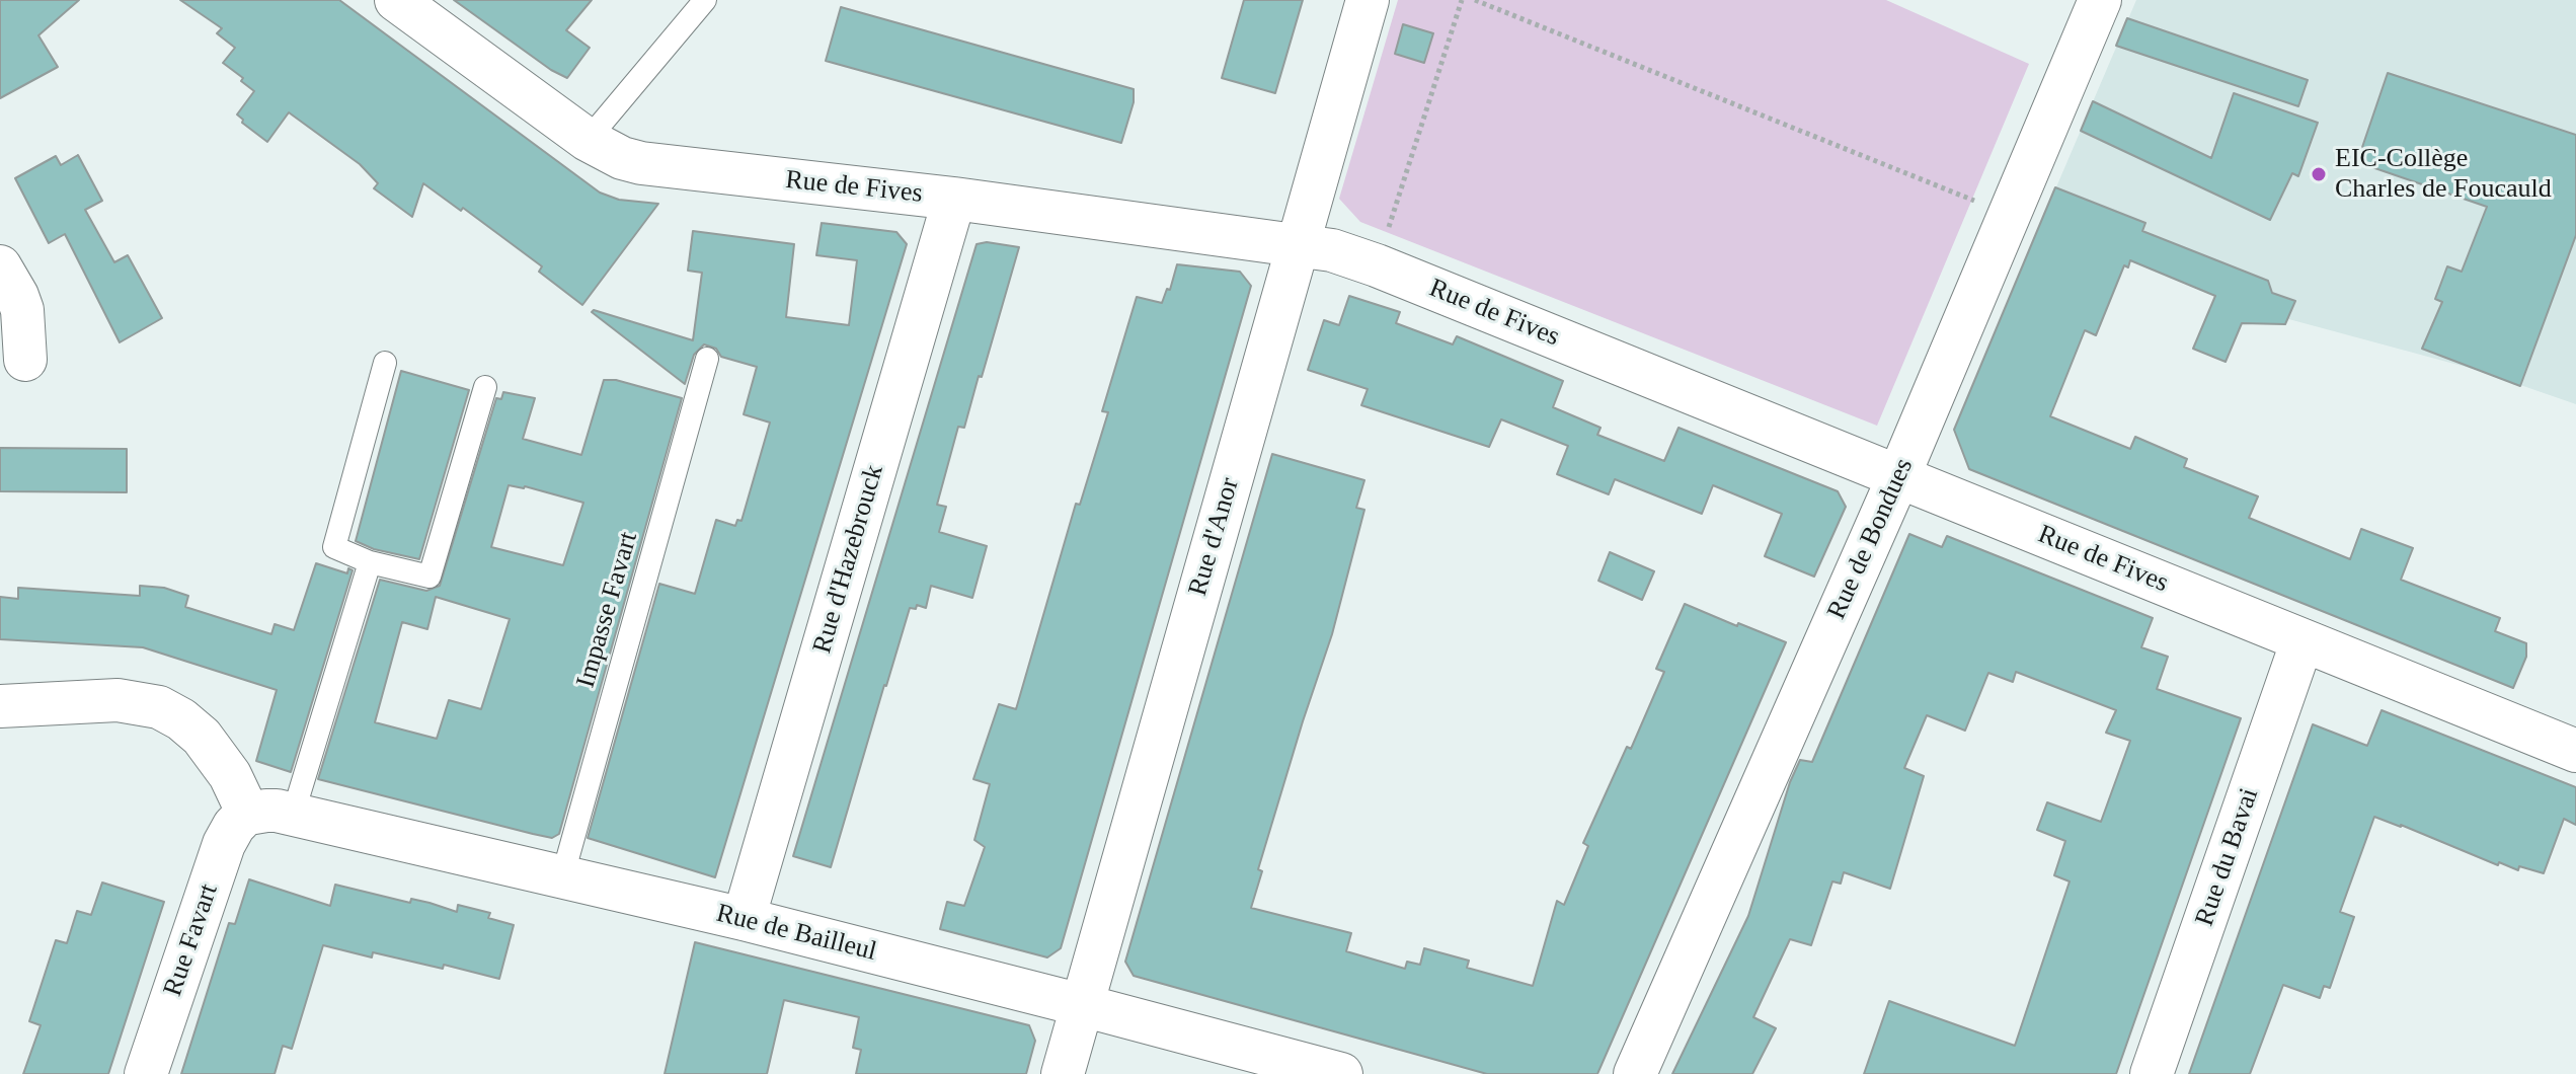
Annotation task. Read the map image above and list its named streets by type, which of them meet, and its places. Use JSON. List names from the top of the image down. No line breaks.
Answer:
{"streets":{"street":["Rue de Fives","Rue d'Anor","Rue de Bondues","Rue d'Hazebrouck","Rue du Bavai","Rue de Bailleul","Rue Favart"],"lane":["Impasse Favart"]},"crossings":[["Rue de Fives","Rue d'Anor"],["Rue de Fives","Rue de Bondues"],["Rue de Fives","Rue d'Hazebrouck"],["Rue de Fives","Rue du Bavai"],["Rue d'Anor","Rue de Bailleul"],["Rue d'Hazebrouck","Rue de Bailleul"],["Impasse Favart","Rue de Bailleul"],["Rue de Bailleul","Rue Favart"]],"places":["EIC-Collège Charles de Foucauld"]}
